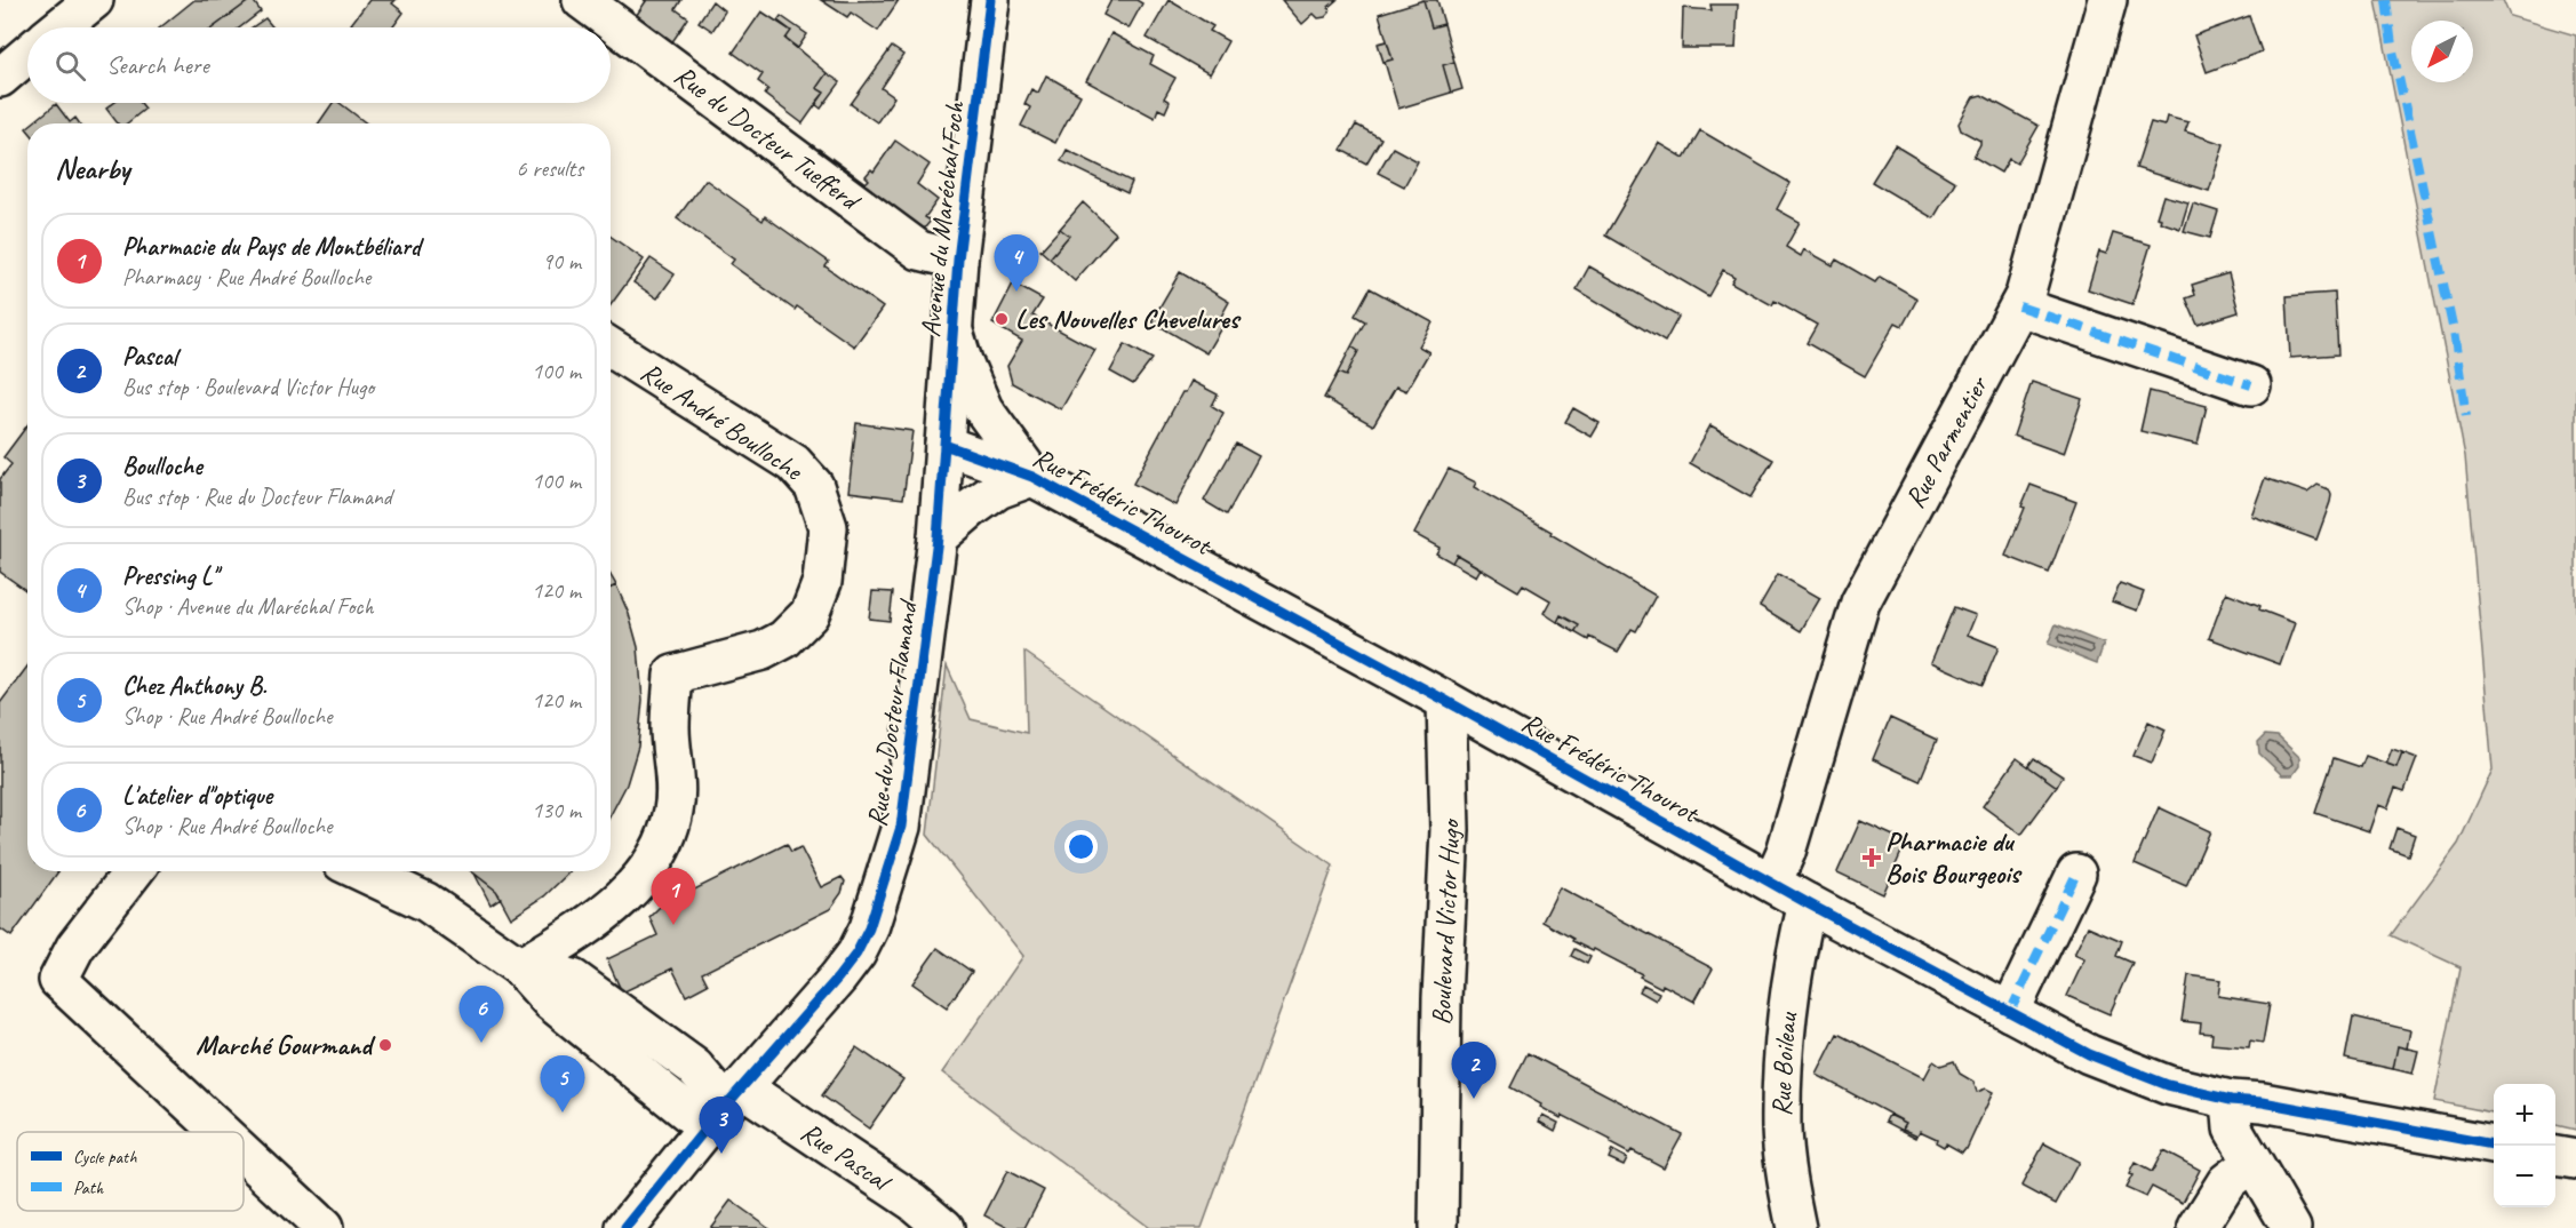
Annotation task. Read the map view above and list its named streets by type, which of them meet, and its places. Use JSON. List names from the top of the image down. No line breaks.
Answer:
{"streets":{"street":["Rue du Docteur Tuefferd","Avenue du Maréchal Foch","Rue André Boulloche","Rue Parmentier","Rue Frédéric Thourot","Rue du Docteur Flamand","Boulevard Victor Hugo","Rue Boileau","Rue Pascal"]},"crossings":[["Rue du Docteur Tuefferd","Avenue du Maréchal Foch"],["Avenue du Maréchal Foch","Rue Frédéric Thourot"],["Avenue du Maréchal Foch","Rue du Docteur Flamand"],["Rue Parmentier","Rue Frédéric Thourot"],["Rue Frédéric Thourot","Rue du Docteur Flamand"],["Rue Frédéric Thourot","Boulevard Victor Hugo"],["Rue Frédéric Thourot","Rue Boileau"],["Rue du Docteur Flamand","Rue Pascal"]],"places":{"other":["Les Nouvelles Chevelures","Marché Gourmand"],"health":["Pharmacie du Bois Bourgeois"]},"legend":["Cycle path","Path"],"north":"bottom left","page":{"search":"Search here","heading":["Nearby","6 results"],"list":[{"mark":"1","name":"Pharmacie du Pays de Montbéliard","note":"Pharmacy · Rue André Boulloche","value":"90 m"},{"mark":"2","name":"Pascal","note":"Bus stop · Boulevard Victor Hugo","value":"100 m"},{"mark":"3","name":"Boulloche","note":"Bus stop · Rue du Docteur Flamand","value":"100 m"},{"mark":"4","name":"Pressing L''","note":"Shop · Avenue du Maréchal Foch","value":"120 m"},{"mark":"5","name":"Chez Anthony B.","note":"Shop · Rue André Boulloche","value":"120 m"},{"mark":"6","name":"L'atelier d''optique","note":"Shop · Rue André Boulloche","value":"130 m"}],"pins":["4","1","6","2","5","3"],"map_buttons":["+","−"]}}
